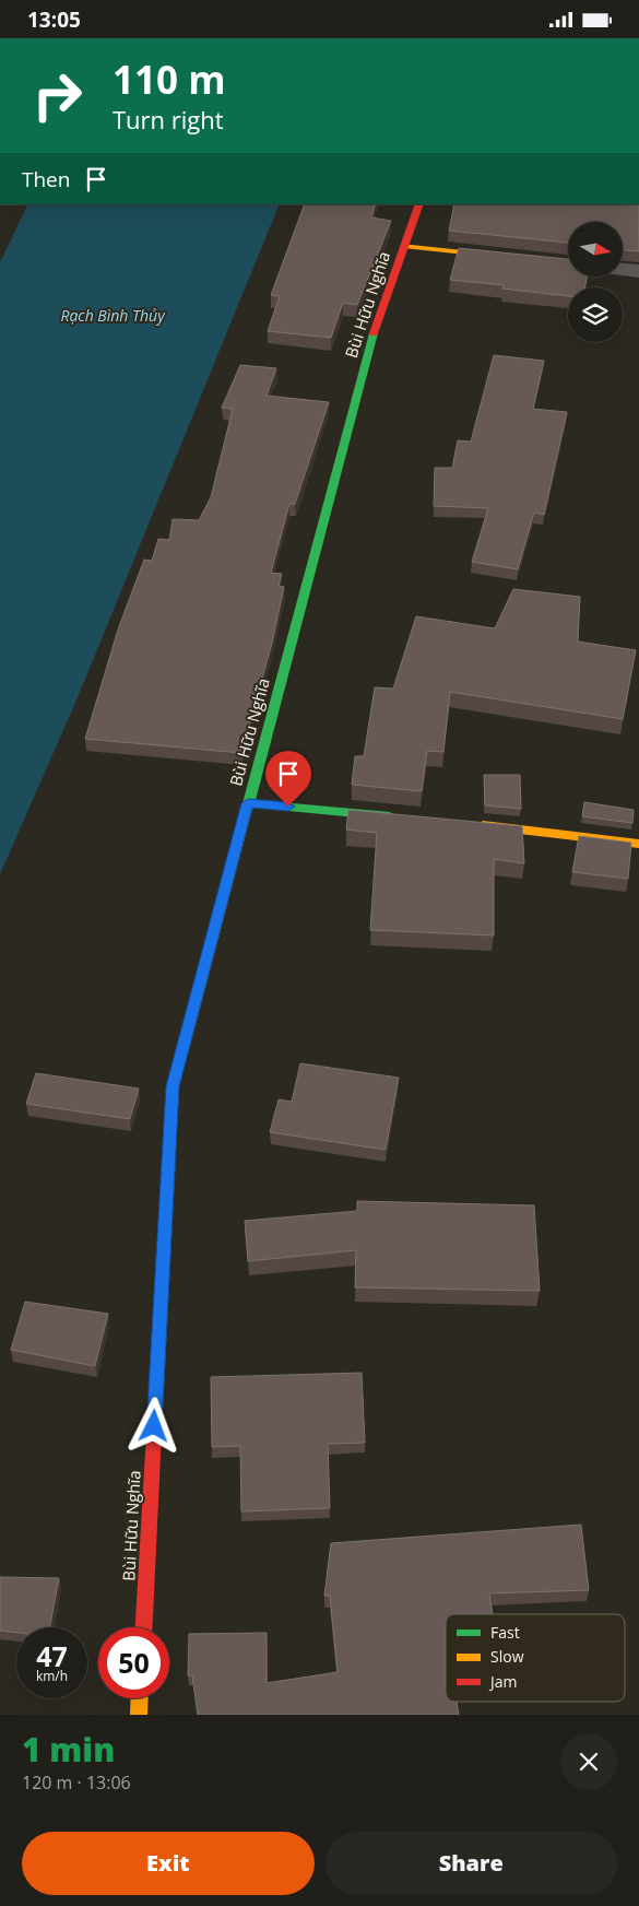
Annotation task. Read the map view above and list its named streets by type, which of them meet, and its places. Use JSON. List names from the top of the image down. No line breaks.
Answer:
{"streets":{"main road":["Bùi Hữu Nghĩa"]},"water":["Rạch Bình Thủy"],"legend":["Fast","Slow","Jam"],"north":"right","page":{"status":"13:05","turn":["110 m","Turn right"],"then":"Then","speed":"47 km/h","limit":"50","heading":["1 min","120 m · 13:06"],"buttons":["Exit","Share"]}}
